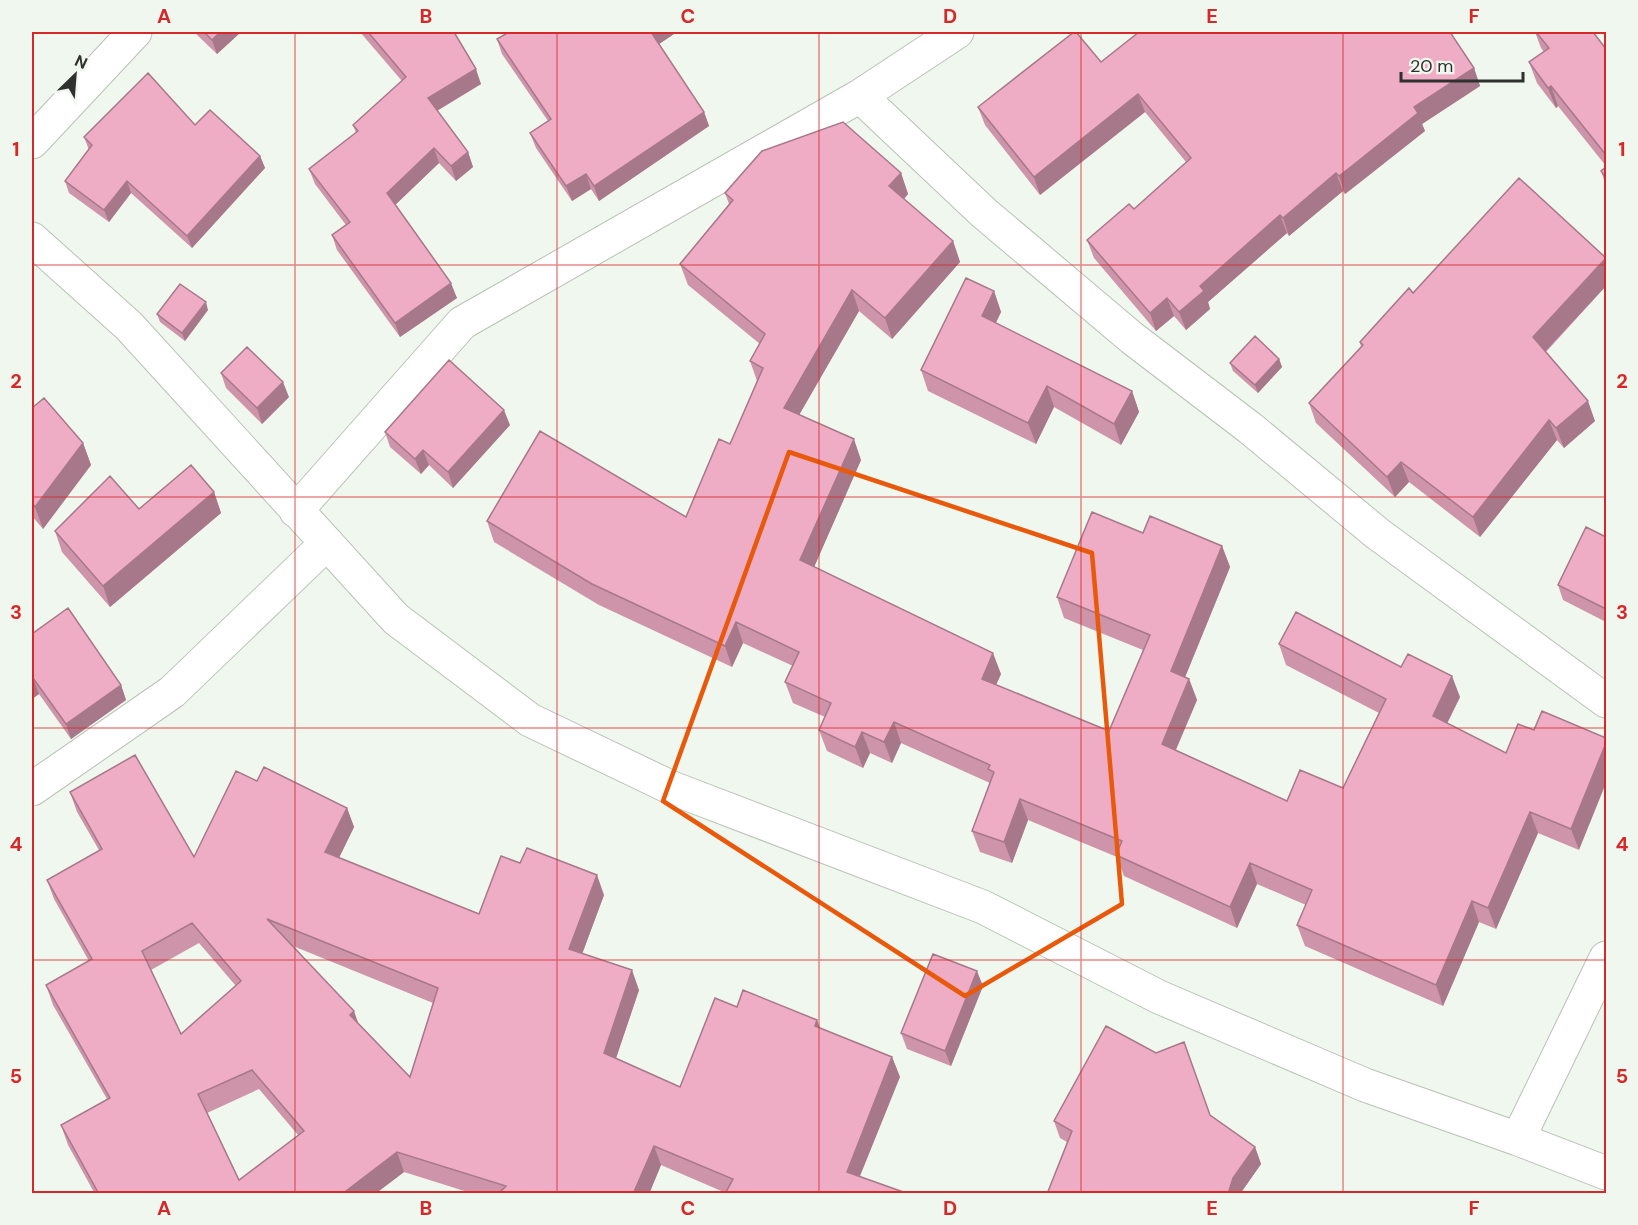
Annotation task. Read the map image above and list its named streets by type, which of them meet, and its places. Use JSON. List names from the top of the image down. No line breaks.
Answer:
{"scale_bar":"20 m","north":"top right","grid":{"columns":["A","B","C","D","E","F"],"rows":["1","2","3","4","5"]}}
